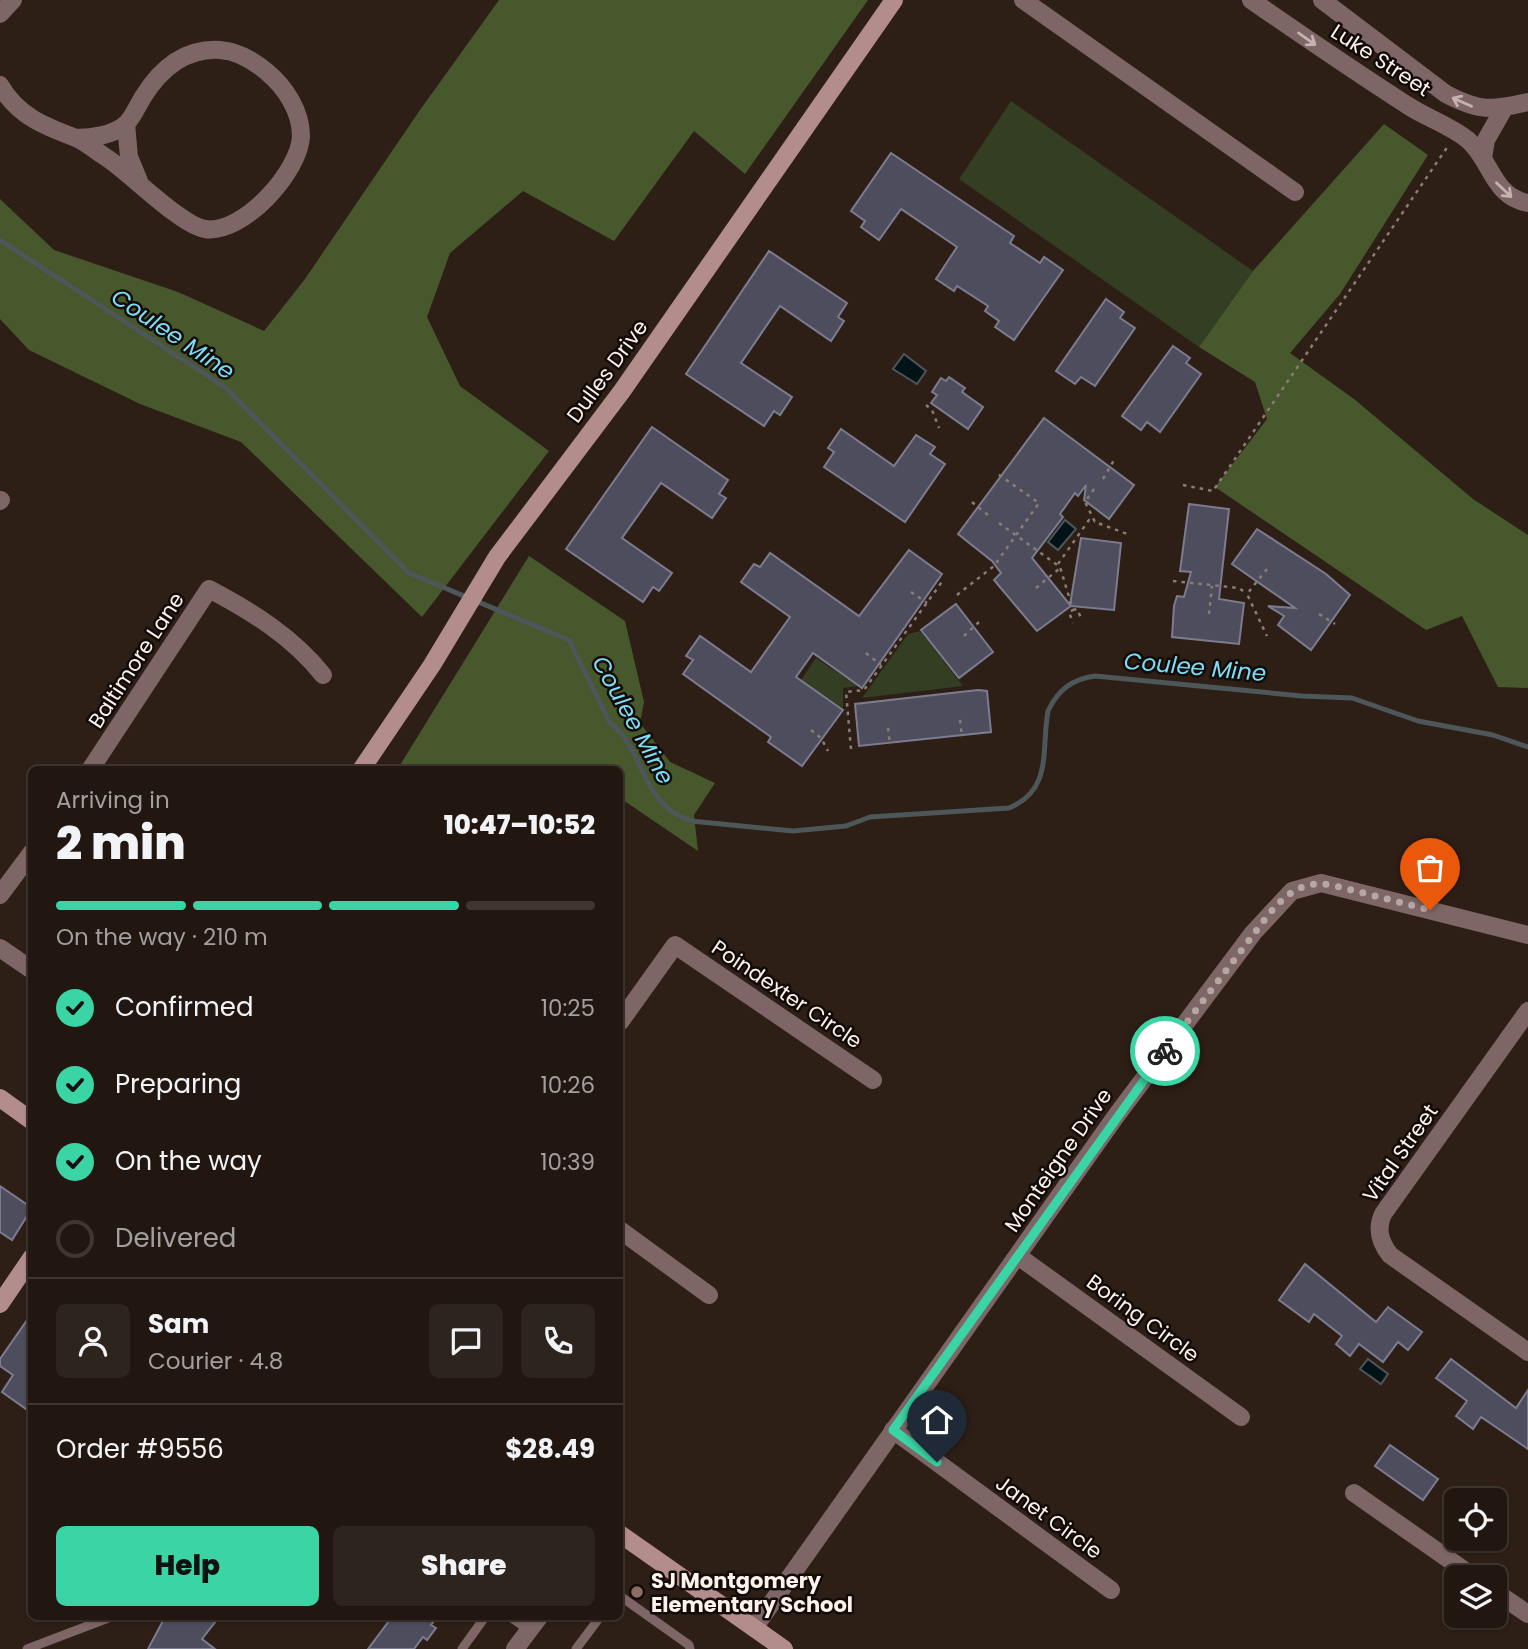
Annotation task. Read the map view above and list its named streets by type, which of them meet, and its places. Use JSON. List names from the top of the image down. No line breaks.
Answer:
{"streets":{"street":["Luke Street","Dulles Drive","Baltimore Lane","Poindexter Circle","Vital Street","Monteigne Drive","Boring Circle","Janet Circle"]},"crossings":[["Monteigne Drive","Boring Circle"],["Monteigne Drive","Janet Circle"]],"water":["Coulee Mine"],"places":["SJ Montgomery Elementary School"],"page":{"heading":["2 min","Arriving in","10:47–10:52"],"panel":["Sam","Courier · 4.8","Order #9556","$28.49"],"bar":"On the way · 210 m","list":[["Confirmed","10:25"],["Preparing","10:26"],["On the way","10:39"],"Delivered"],"buttons":["Help","Share"]}}
